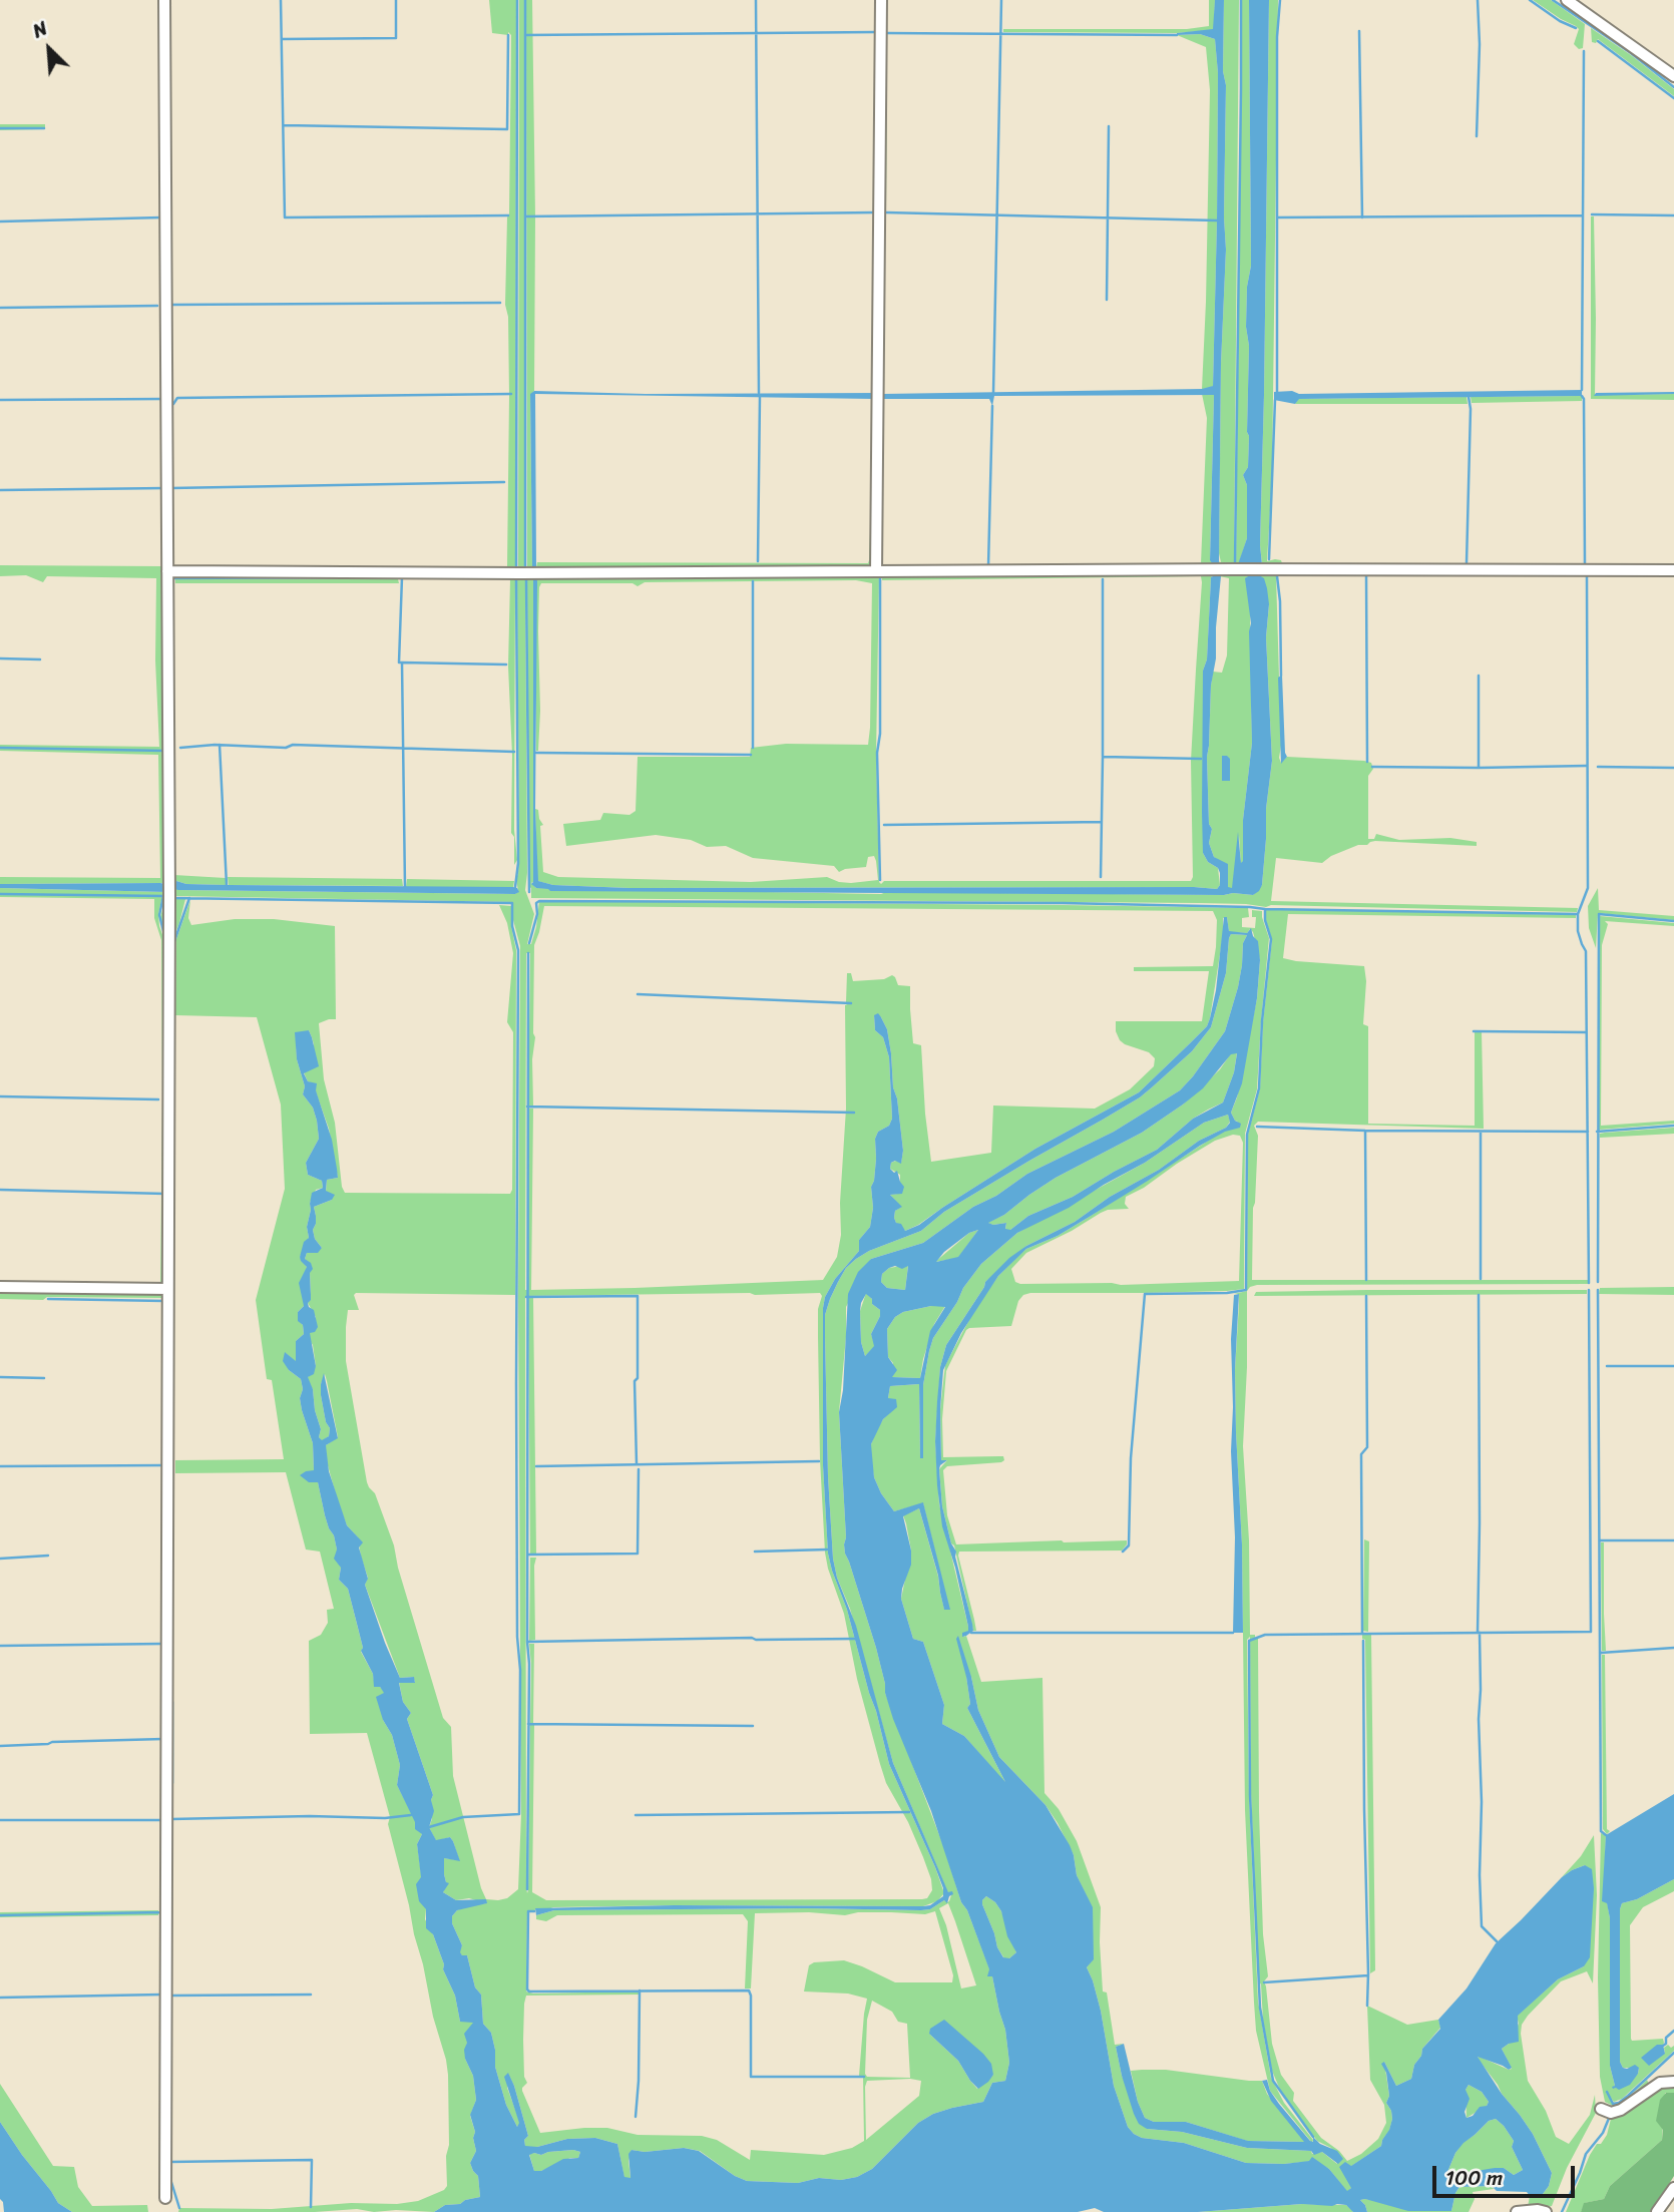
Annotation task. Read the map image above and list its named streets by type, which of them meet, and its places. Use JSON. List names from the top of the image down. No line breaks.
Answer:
{"scale_bar":"100 m","north":"top left"}
